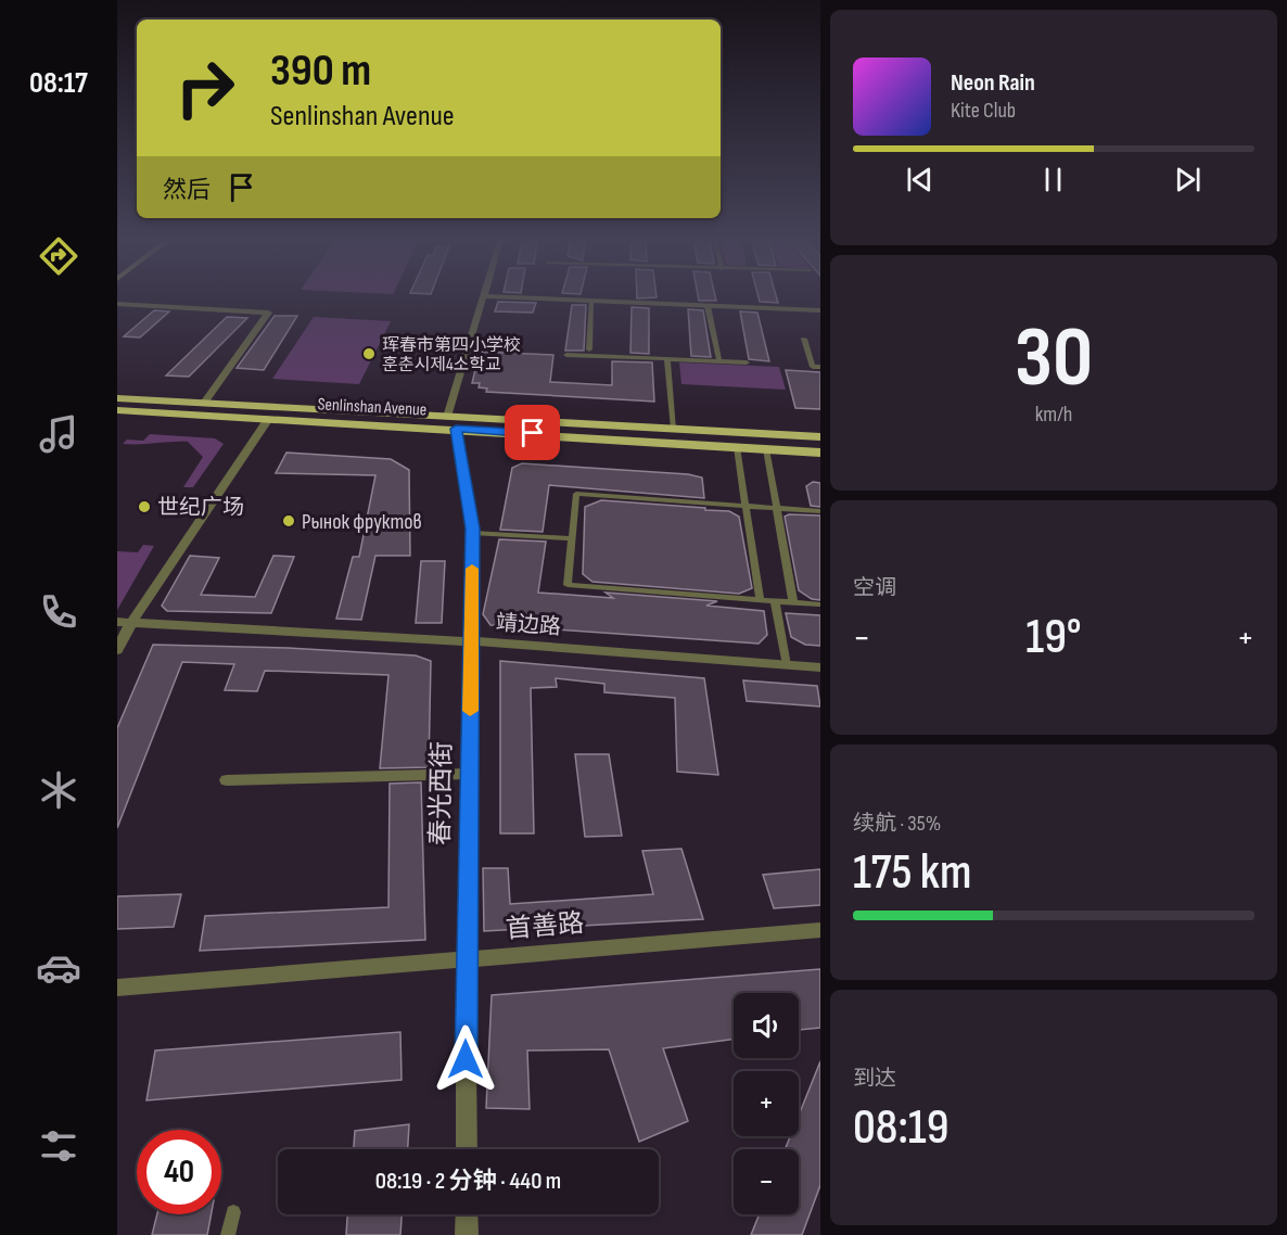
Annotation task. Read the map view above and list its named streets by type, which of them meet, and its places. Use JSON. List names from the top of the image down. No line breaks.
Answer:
{"streets":{"main road":["Senlinshan Avenue"],"street":["靖边路","春光西街","首善路"]},"crossings":[["Senlinshan Avenue","春光西街"],["靖边路","春光西街"],["春光西街","首善路"]],"places":["珲春市第四小学校 훈춘시제4소학교","世纪广场","Рынок фруктов"],"page":{"tabs":"08:17","turn":["390 m","Senlinshan Avenue"],"song":["Neon Rain","Kite Club"],"then":"然后","tile":[["30","km/h"],"空调",["续航 · 35%","175 km"],["到达","08:19"]],"heat":["−","19°","+"],"map_buttons":["+","−"],"limit":"40","trip":"08:19 · 2 分钟 · 440 m"}}
